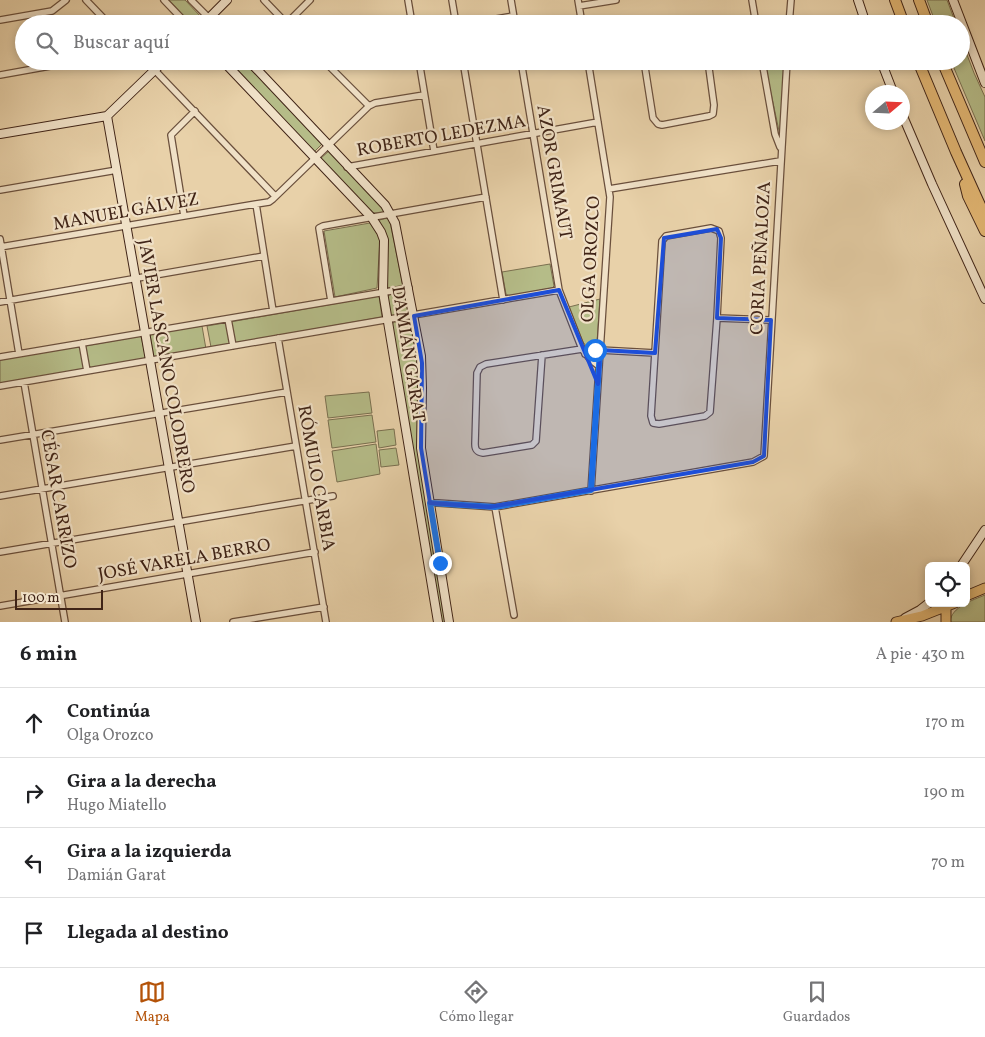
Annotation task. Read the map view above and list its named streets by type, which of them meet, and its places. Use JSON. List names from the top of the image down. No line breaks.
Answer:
{"streets":{"main road":["DAMIÁN GARAT","JAVIER LASCANO COLODRERO"],"street":["ROBERTO LEDEZMA","AZOR GRIMAUT","MANUEL GÁLVEZ","CORIA PEÑALOZA","OLGA OROZCO","RÓMULO CARBIA","CÉSAR CARRIZO","JOSÉ VARELA BERRO"]},"crossings":[["ROBERTO LEDEZMA","AZOR GRIMAUT"],["ROBERTO LEDEZMA","OLGA OROZCO"],["ROBERTO LEDEZMA","DAMIÁN GARAT"],["AZOR GRIMAUT","OLGA OROZCO"],["MANUEL GÁLVEZ","JAVIER LASCANO COLODRERO"],["CORIA PEÑALOZA","OLGA OROZCO"],["JAVIER LASCANO COLODRERO","JOSÉ VARELA BERRO"],["RÓMULO CARBIA","JOSÉ VARELA BERRO"],["CÉSAR CARRIZO","JOSÉ VARELA BERRO"]],"scale_bar":"100 m","north":"right","page":{"search":"Buscar aquí","scale":"100 m","heading":["6 min","A pie · 430 m"],"list":[["Continúa","Olga Orozco","170 m"],["Gira a la derecha","Hugo Miatello","190 m"],["Gira a la izquierda","Damián Garat","70 m"],"Llegada al destino"],"nav":["Mapa","Cómo llegar","Guardados"]}}
